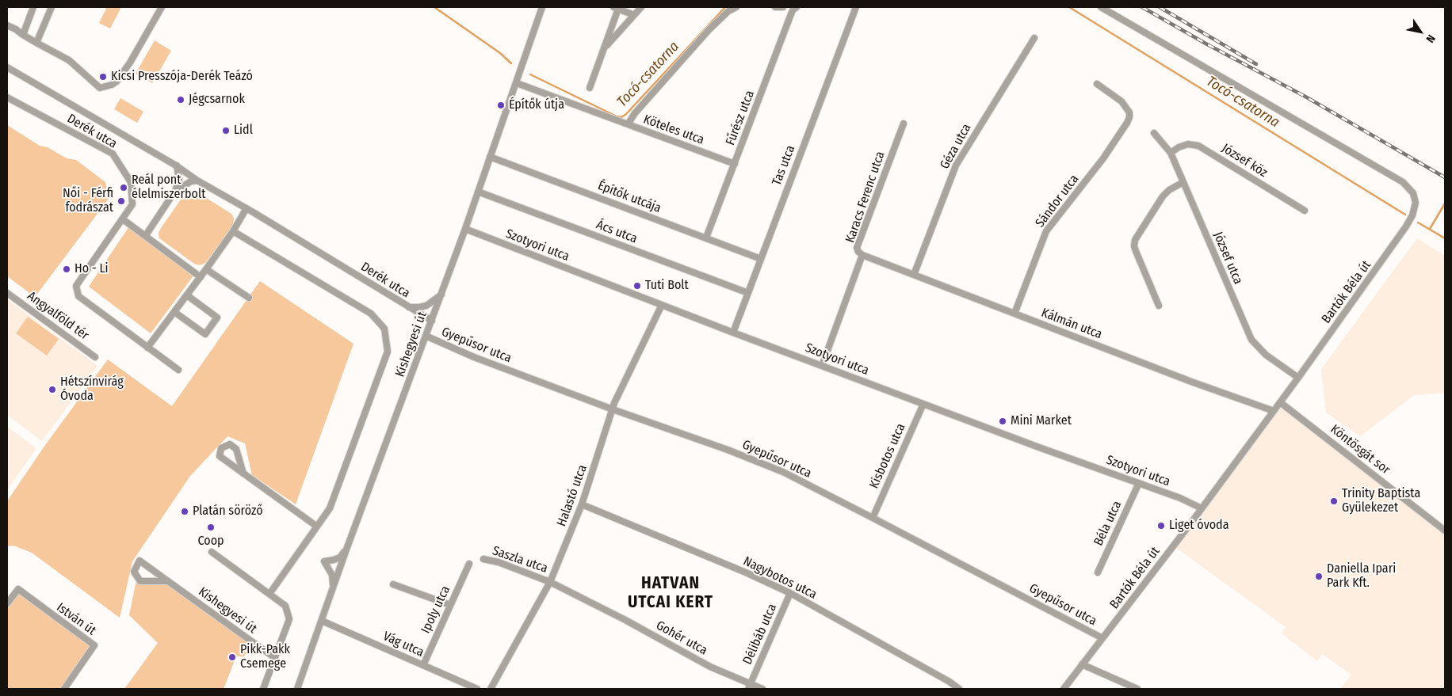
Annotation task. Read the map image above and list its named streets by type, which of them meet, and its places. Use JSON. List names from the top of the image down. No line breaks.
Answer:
{"streets":{"street":["Fűrész utca","Köteles utca","Derék utca","Géza utca","József köz","Tas utca","Építők utcája","Karacs Ferenc utca","Sándor utca","Ács utca","Szotyori utca","József utca","Bartók Béla út","Angyalföld tér","Kálmán utca","Kishegyesi út","Gyepűsor utca","Köntösgát sor","Kisbotos utca","Halastó utca","Béla utca","Saszla utca","Nagybotos utca","Ipoly utca","István út","Délibáb utca","Gohér utca","Vág utca"]},"crossings":[["Fűrész utca","Köteles utca"],["Fűrész utca","Építők utcája"],["Köteles utca","Kishegyesi út"],["Derék utca","Kishegyesi út"],["Géza utca","Kálmán utca"],["József köz","József utca"],["Tas utca","Építők utcája"],["Tas utca","Ács utca"],["Tas utca","Szotyori utca"],["Építők utcája","Kishegyesi út"],["Karacs Ferenc utca","Szotyori utca"],["Karacs Ferenc utca","Kálmán utca"],["Sándor utca","Kálmán utca"],["Ács utca","Kishegyesi út"],["Szotyori utca","Bartók Béla út"],["Szotyori utca","Kishegyesi út"],["Szotyori utca","Kisbotos utca"],["Szotyori utca","Halastó utca"],["Szotyori utca","Béla utca"],["József utca","Bartók Béla út"],["Bartók Béla út","Kálmán utca"],["Bartók Béla út","Gyepűsor utca"],["Bartók Béla út","Köntösgát sor"],["Kishegyesi út","Gyepűsor utca"],["Kishegyesi út","Vág utca"],["Gyepűsor utca","Kisbotos utca"],["Gyepűsor utca","Halastó utca"],["Halastó utca","Saszla utca"],["Halastó utca","Nagybotos utca"],["Halastó utca","Gohér utca"],["Saszla utca","Gohér utca"],["Nagybotos utca","Délibáb utca"],["Ipoly utca","Vág utca"],["Délibáb utca","Gohér utca"]],"districts":["HATVAN UTCAI KERT"],"water":["Tocó-csatorna"],"places":["Kicsi Presszója-Derék Teázó","Jégcsarnok","Építők útja","Lidl","Reál pont élelmiszerbolt","Női - Férfi fodrászat","Ho - Li","Tuti Bolt","Hétszínvirág Óvoda","Mini Market","Trinity Baptista Gyülekezet","Platán söröző","Liget óvoda","Coop","Daniella Ipari Park Kft.","Pikk-Pakk Csemege"],"north":"bottom right"}
